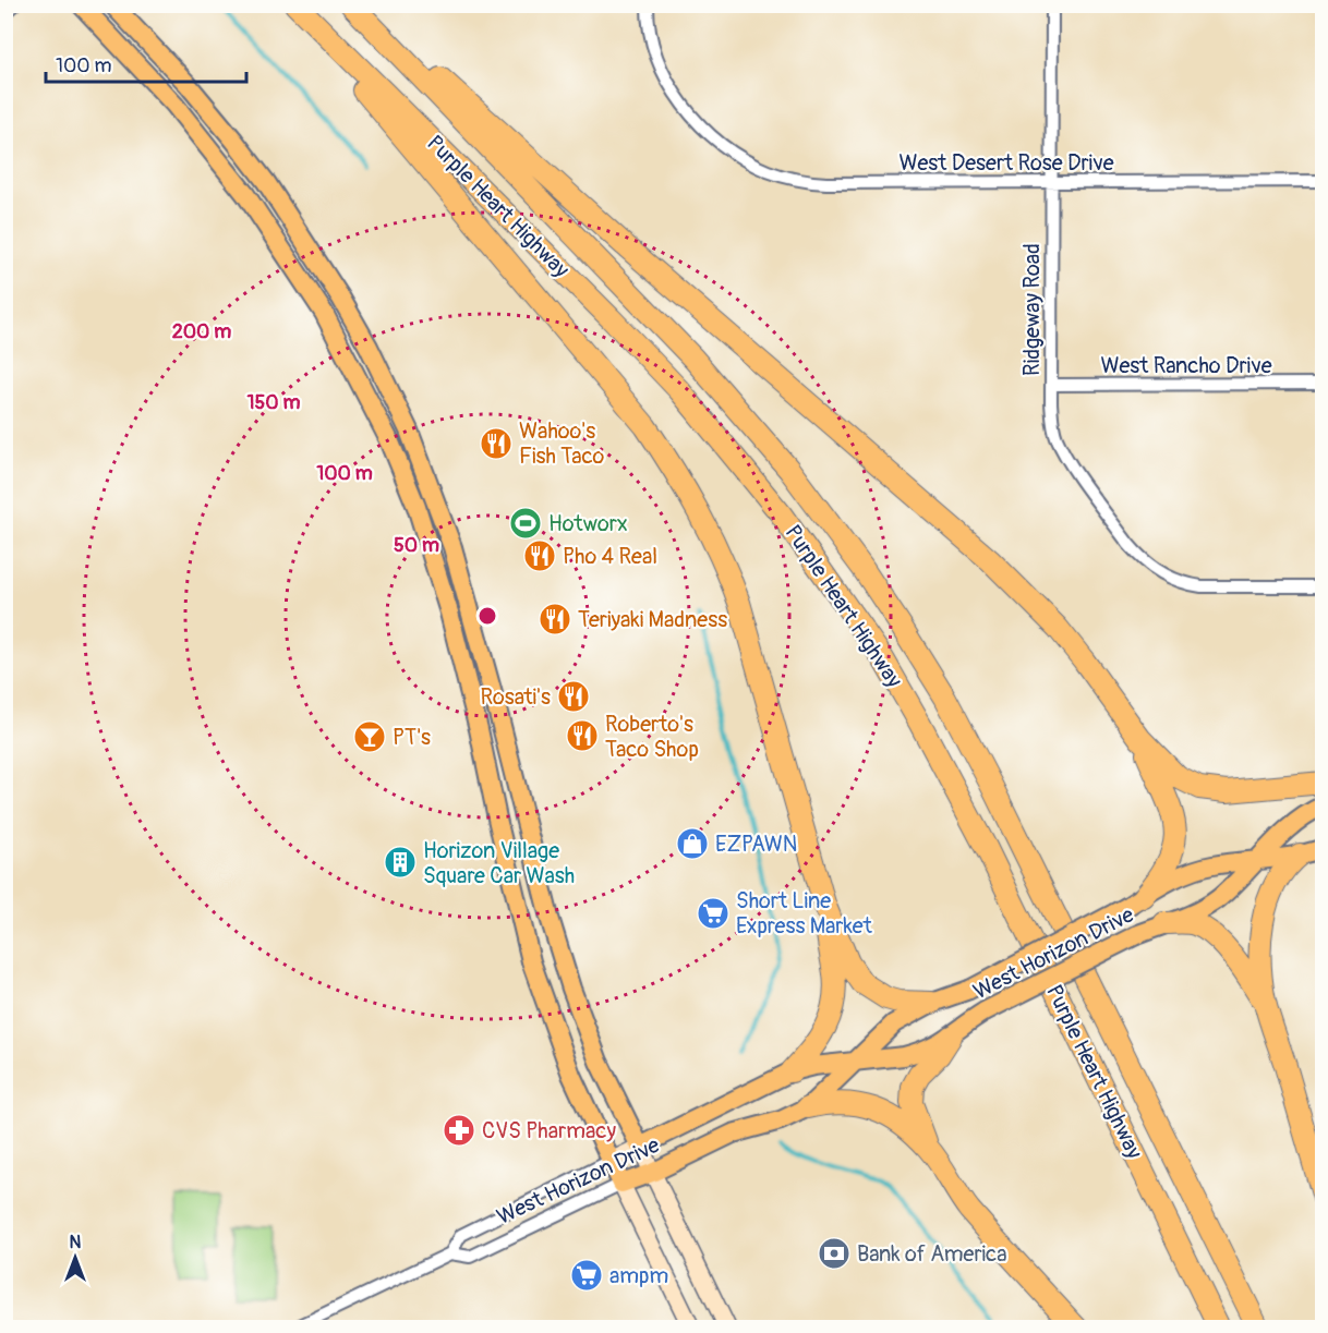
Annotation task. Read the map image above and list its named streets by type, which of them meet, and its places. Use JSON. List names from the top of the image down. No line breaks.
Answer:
{"streets":{"highway":["Purple Heart Highway"],"main road":["West Horizon Drive"],"street":["West Desert Rose Drive","Ridgeway Road","West Rancho Drive"]},"crossings":[["West Desert Rose Drive","Ridgeway Road"],["Ridgeway Road","West Rancho Drive"]],"places":{"restaurant":["Wahoo's Fish Taco","Pho 4 Real","Teriyaki Madness","Rosati's","Roberto's Taco Shop"],"sports":["Hotworx"],"bar":["PT's"],"shop":["EZPAWN"],"building":["Horizon Village Square Car Wash"],"supermarket":["Short Line Express Market","ampm"],"pharmacy":["CVS Pharmacy"],"bank":["Bank of America"]},"scale_bar":"100 m","north":"top","rings":["200 m","150 m","100 m","50 m"]}
